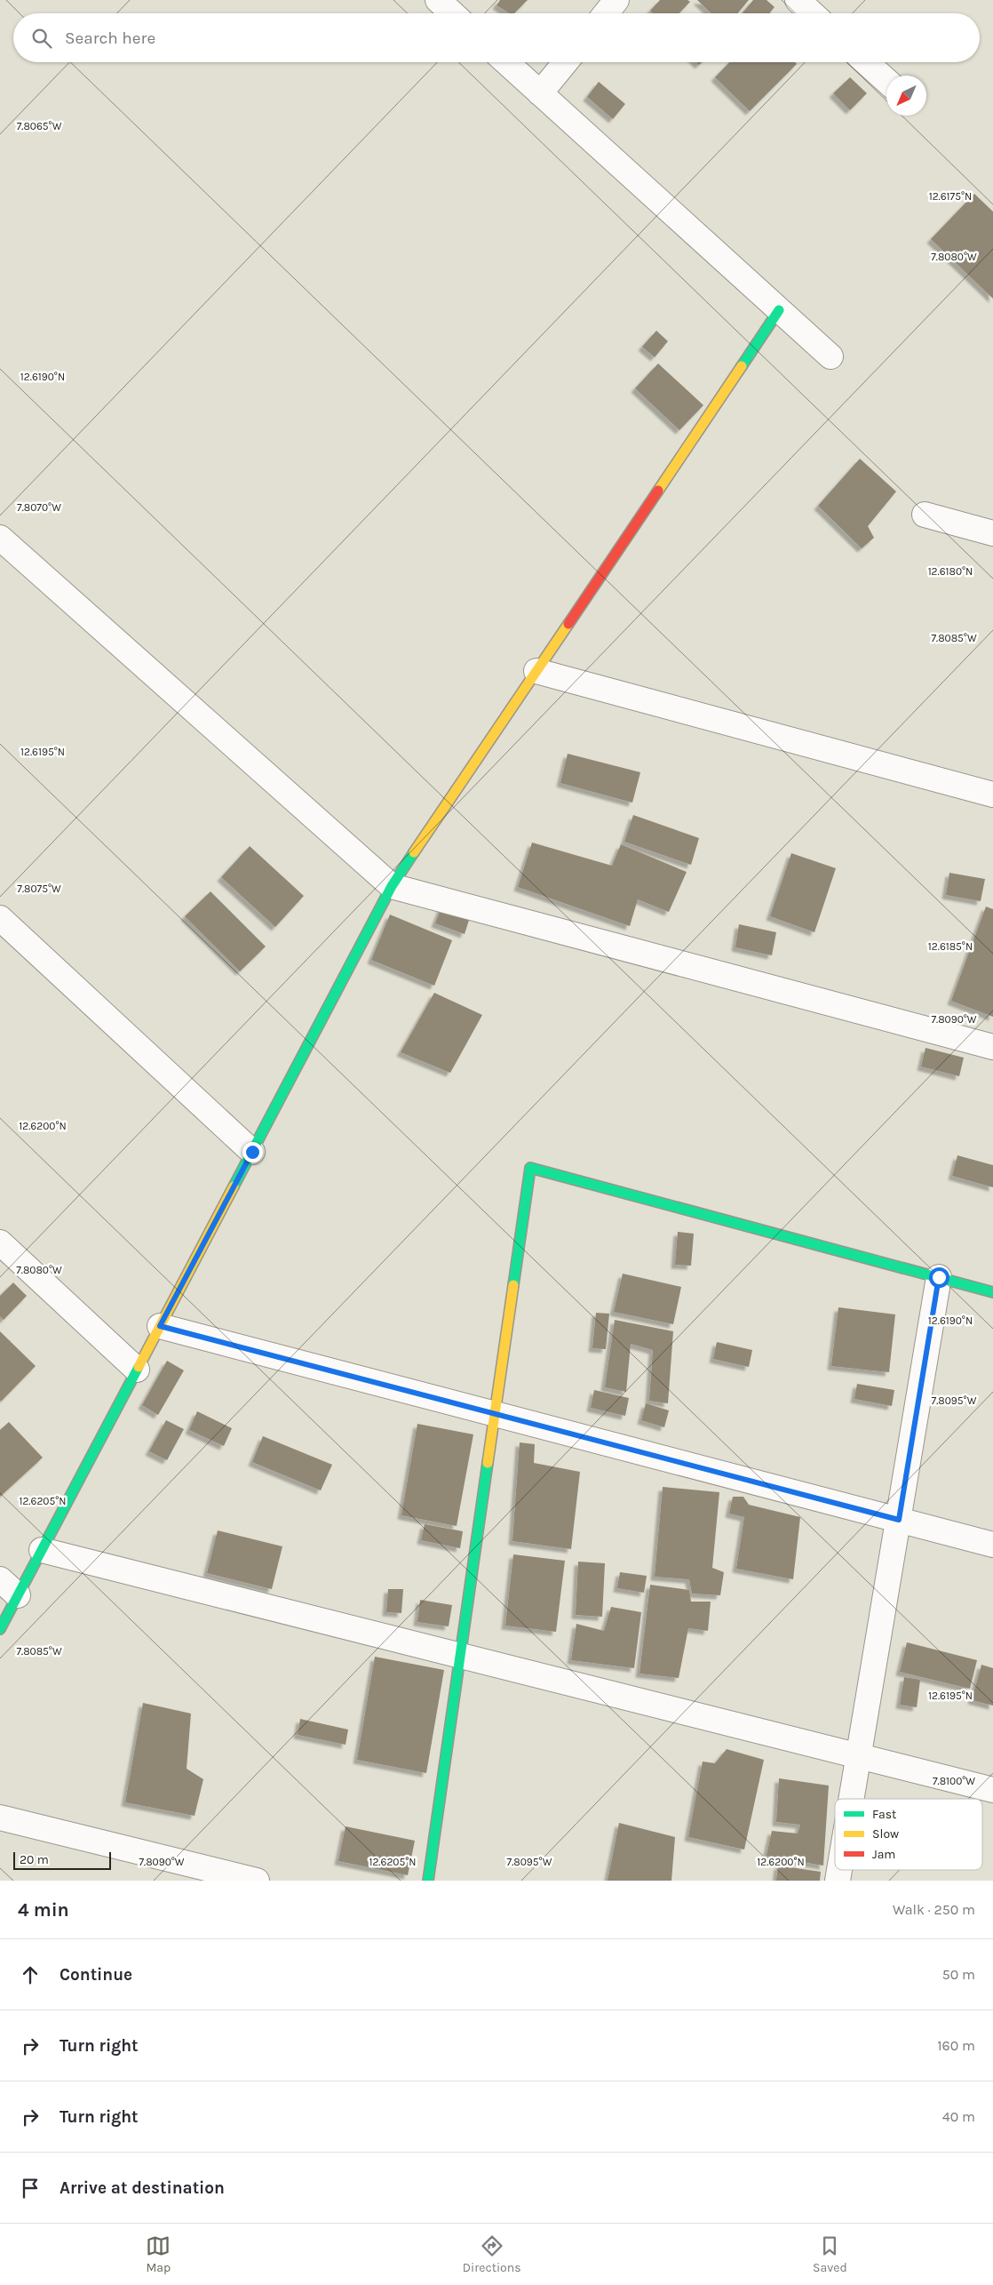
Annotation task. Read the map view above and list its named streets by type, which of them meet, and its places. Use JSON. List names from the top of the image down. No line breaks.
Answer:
{"legend":["Fast","Slow","Jam"],"scale_bar":"20 m","north":"bottom left","page":{"search":"Search here","scale":"20 m","heading":["4 min","Walk · 250 m"],"list":[["Continue","50 m"],["Turn right","160 m"],["Turn right","40 m"],"Arrive at destination"],"nav":["Map","Directions","Saved"]},"coordinates":["7.8065°W","12.6175°N","7.8080°W","12.6190°N","7.8070°W","12.6180°N","7.8085°W","12.6195°N","7.8075°W","12.6185°N","7.8090°W","12.6200°N","7.8095°W","12.6205°N","7.8100°W"]}
